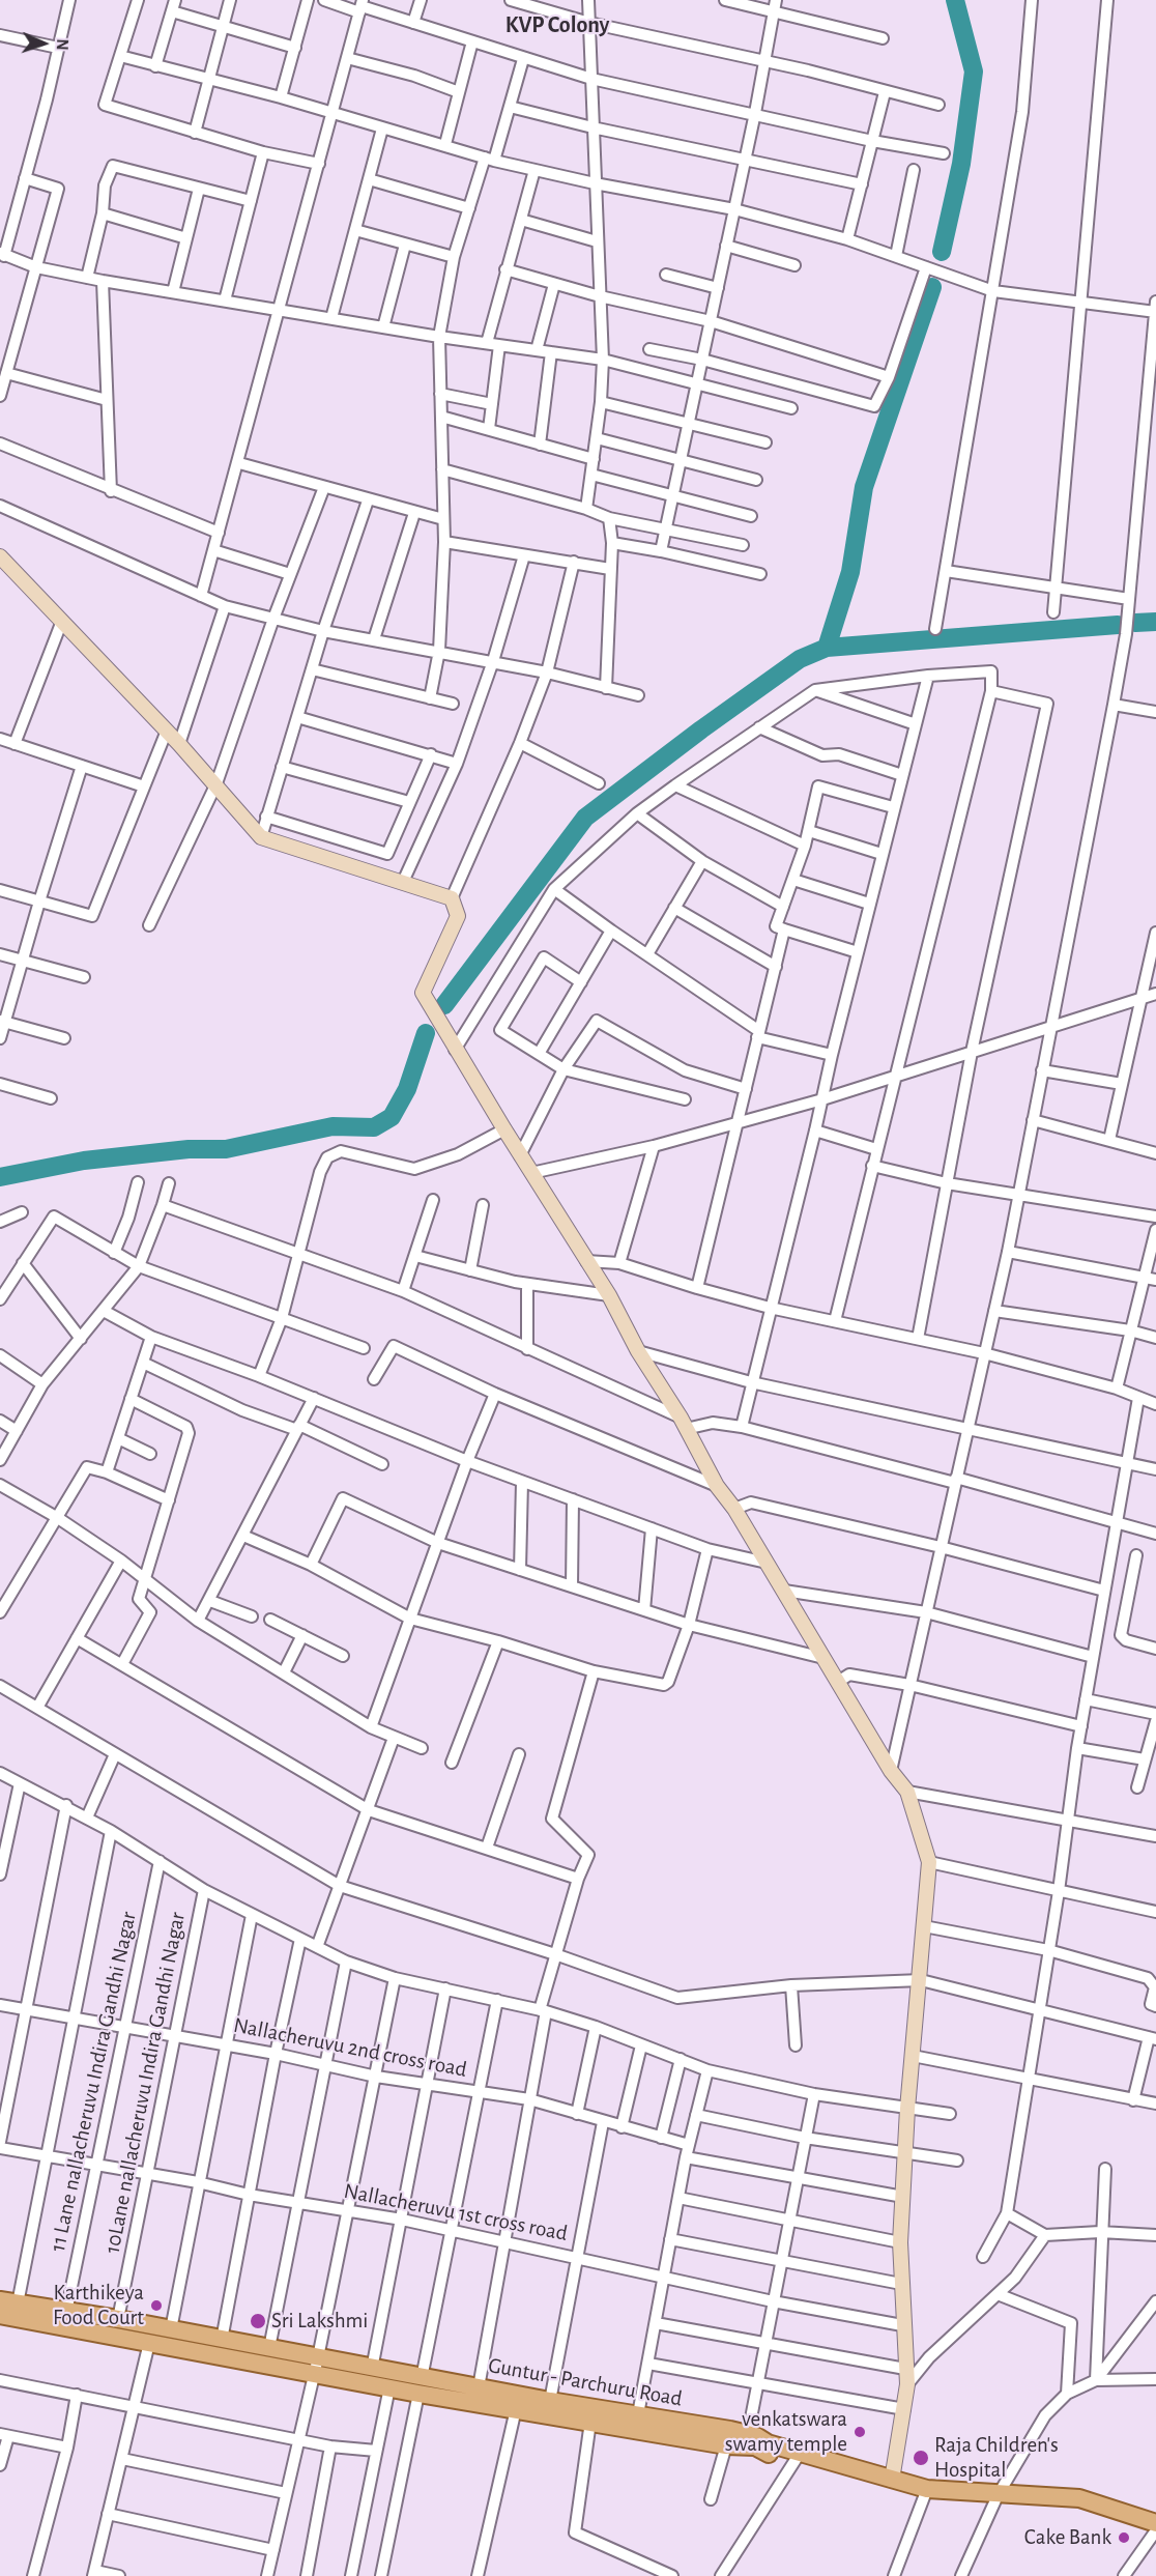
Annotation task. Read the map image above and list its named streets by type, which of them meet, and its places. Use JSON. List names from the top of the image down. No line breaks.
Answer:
{"streets":{"main road":["Guntur - Parchuru Road"],"street":["Nallacheruvu 2nd cross road","11 Lane nallacheruvu Indira Gandhi Nagar","10Lane nallacheruvu Indira Gandhi Nagar","Nallacheruvu 1st cross road"]},"crossings":[["Nallacheruvu 2nd cross road","11 Lane nallacheruvu Indira Gandhi Nagar"],["Nallacheruvu 2nd cross road","10Lane nallacheruvu Indira Gandhi Nagar"],["11 Lane nallacheruvu Indira Gandhi Nagar","Nallacheruvu 1st cross road"],["11 Lane nallacheruvu Indira Gandhi Nagar","Guntur - Parchuru Road"],["10Lane nallacheruvu Indira Gandhi Nagar","Nallacheruvu 1st cross road"],["10Lane nallacheruvu Indira Gandhi Nagar","Guntur - Parchuru Road"]],"districts":["KVP Colony"],"places":["Karthikeya Food Court","Sri Lakshmi","venkatswara swamy temple","Raja Children's Hospital","Cake Bank"],"north":"right"}
